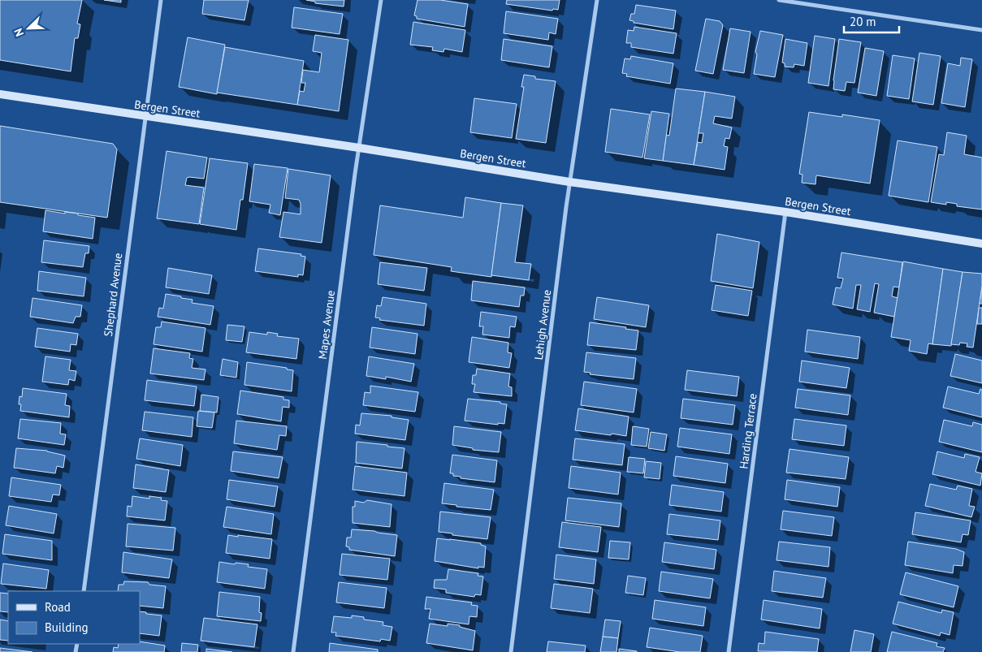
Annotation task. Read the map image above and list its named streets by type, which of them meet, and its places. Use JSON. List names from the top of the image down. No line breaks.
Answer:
{"streets":{"main road":["Bergen Street"],"street":["Shephard Avenue","Mapes Avenue","Lehigh Avenue","Harding Terrace"]},"crossings":[["Bergen Street","Shephard Avenue"],["Bergen Street","Mapes Avenue"],["Bergen Street","Lehigh Avenue"],["Bergen Street","Harding Terrace"]],"legend":["Road","Building"],"scale_bar":"20 m","north":"bottom left"}
